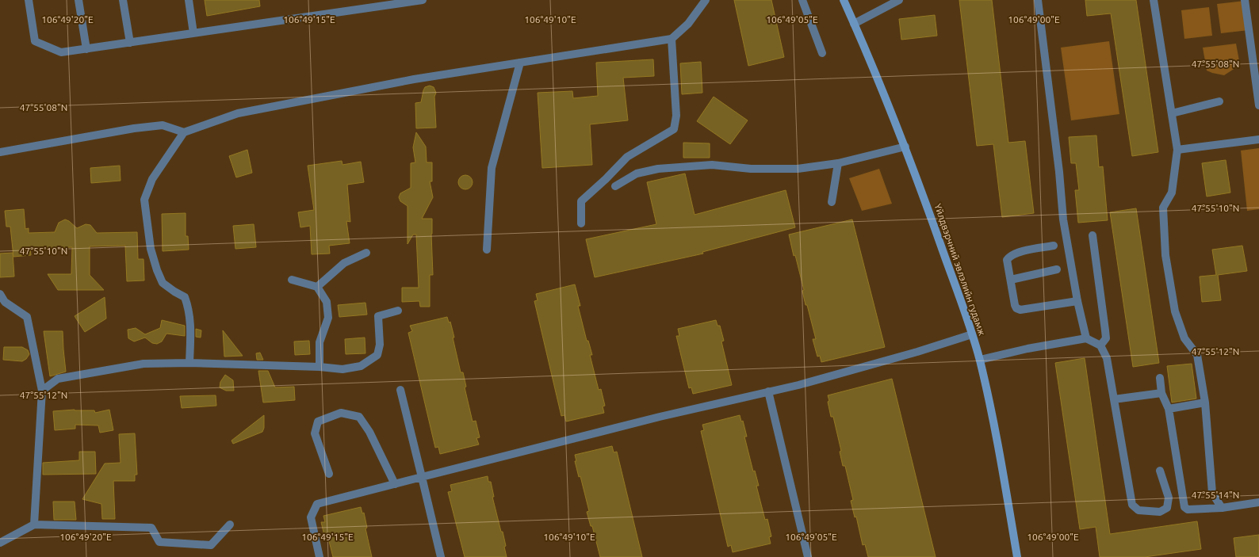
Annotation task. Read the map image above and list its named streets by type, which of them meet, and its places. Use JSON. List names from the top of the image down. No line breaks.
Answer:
{"streets":{"main road":["Үйлдвэрчний эвлэлийн гудамж"]},"coordinates":["106°49'20\"E","106°49'15\"E","106°49'10\"E","106°49'05\"E","106°49'00\"E","47°55'08\"N","47°55'10\"N","47°55'12\"N","47°55'14\"N"]}
